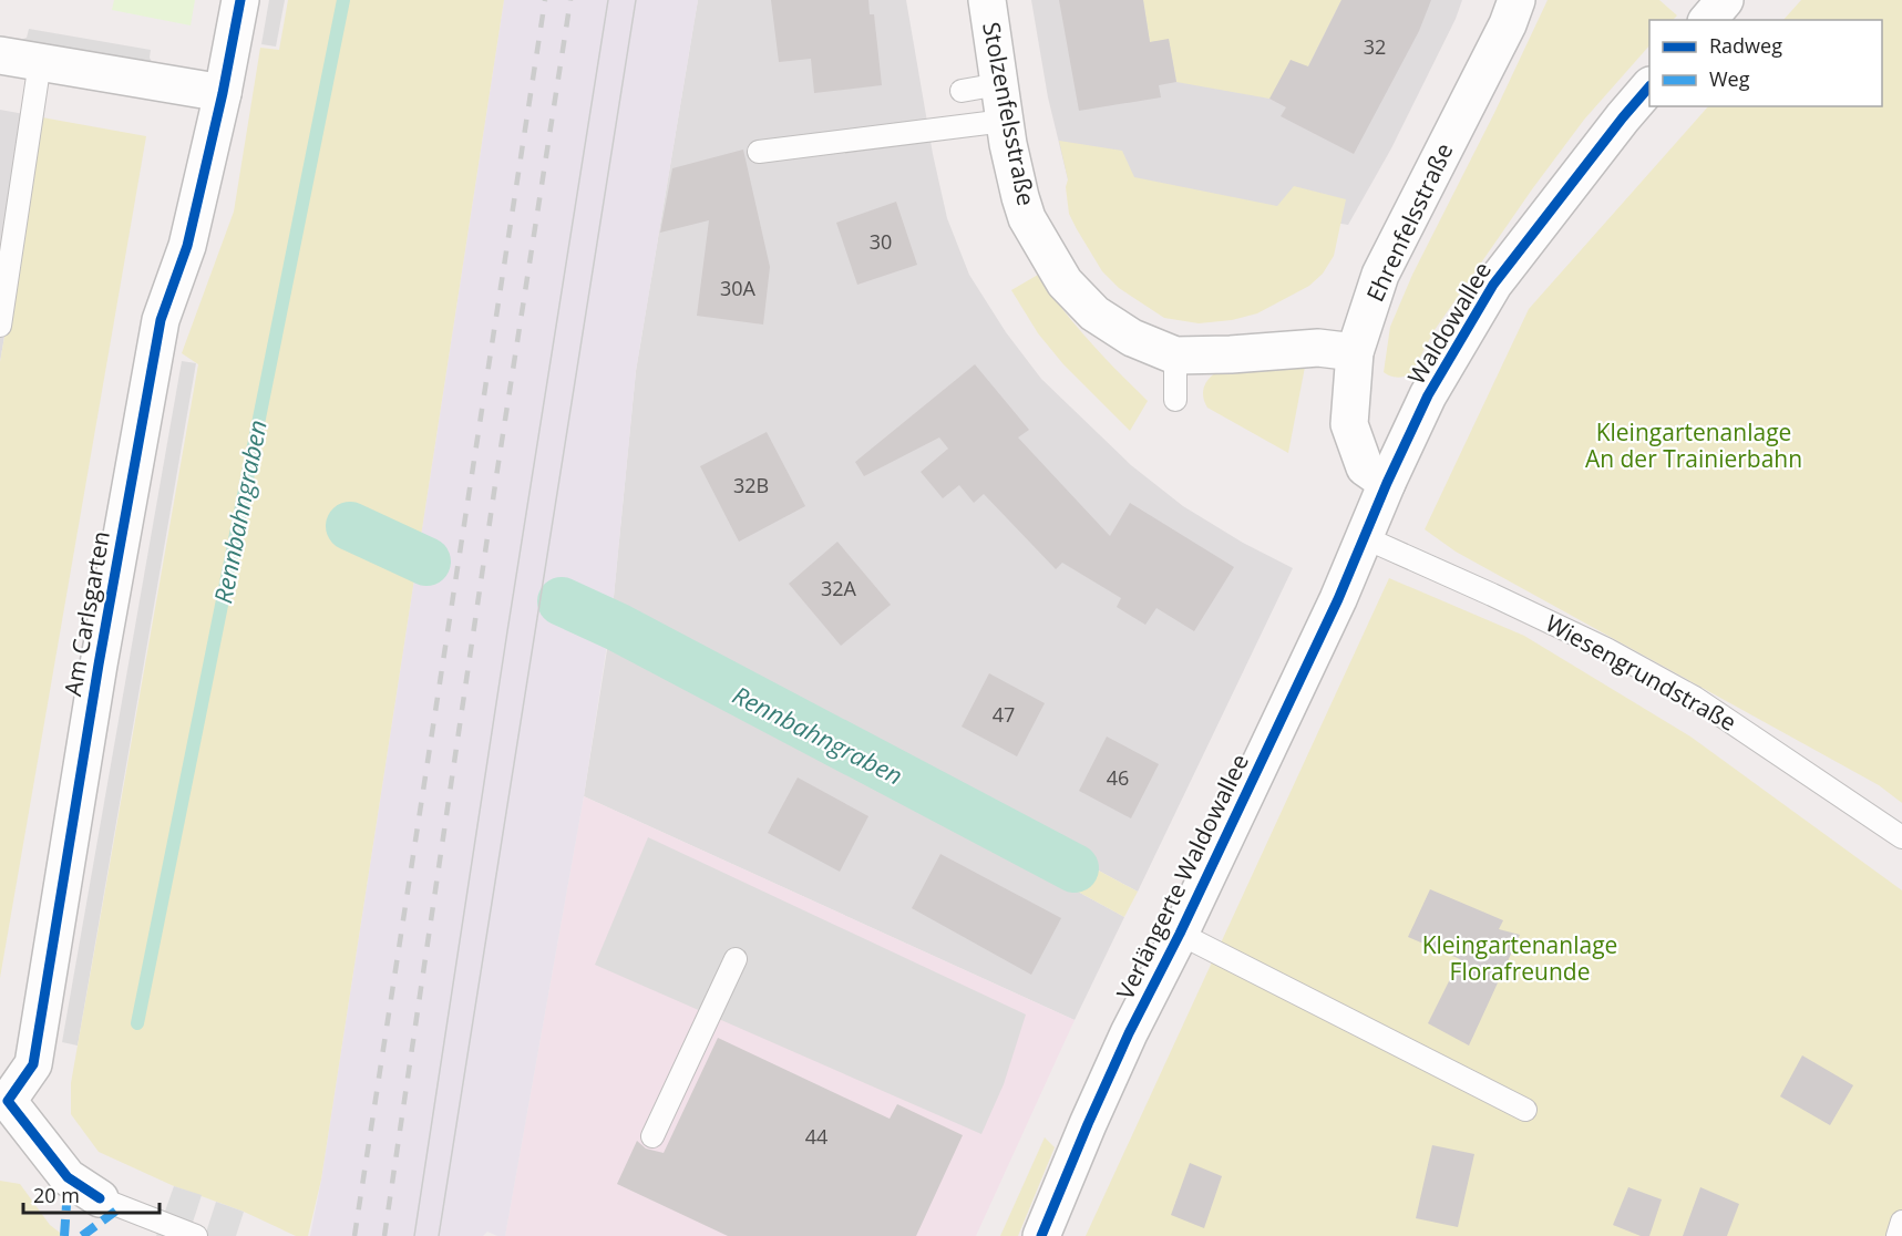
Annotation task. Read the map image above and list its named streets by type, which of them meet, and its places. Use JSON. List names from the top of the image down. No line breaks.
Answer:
{"streets":{"street":["Stolzenfelsstraße","Ehrenfelsstraße","Waldowallee","Am Carlsgarten","Verlängerte Waldowallee"],"lane":["Wiesengrundstraße"]},"crossings":[["Stolzenfelsstraße","Ehrenfelsstraße"],["Ehrenfelsstraße","Waldowallee"],["Waldowallee","Wiesengrundstraße"],["Waldowallee","Verlängerte Waldowallee"],["Wiesengrundstraße","Verlängerte Waldowallee"]],"water":["Rennbahngraben"],"parks":["Kleingartenanlage An der Trainierbahn","Kleingartenanlage Florafreunde"],"house_numbers":["32","30","30A","32B","32A","47","46","44"],"legend":["Radweg","Weg"],"scale_bar":"20 m"}
